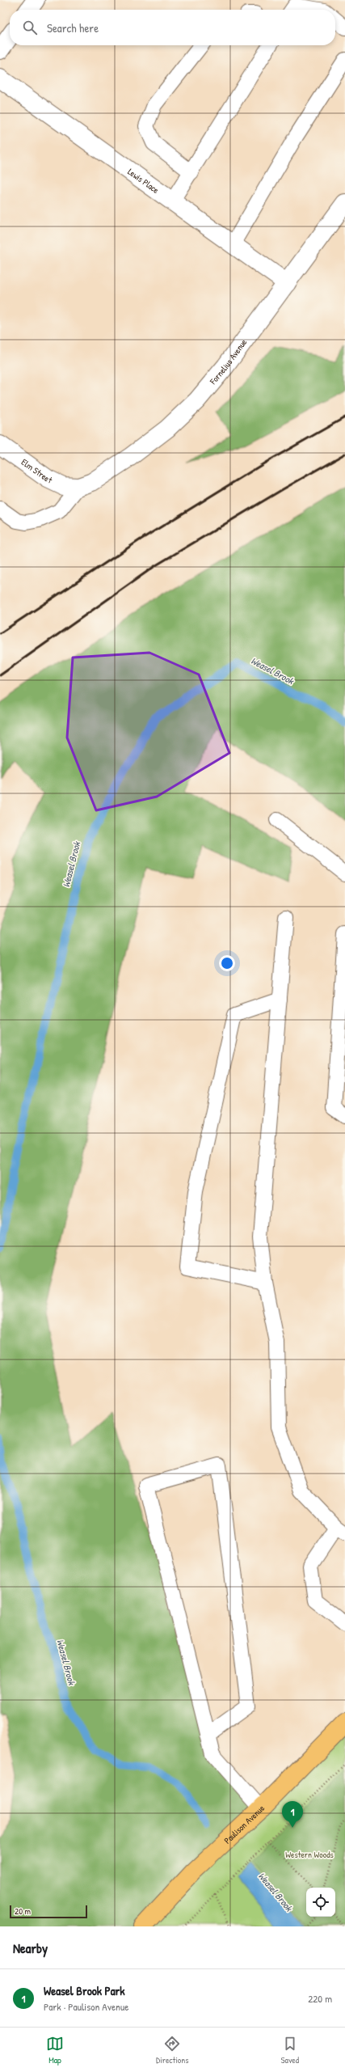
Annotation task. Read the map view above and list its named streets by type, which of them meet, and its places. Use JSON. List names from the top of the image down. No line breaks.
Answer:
{"streets":{"main road":["Paulison Avenue"],"street":["Lewis Place","Fornelius Avenue","Elm Street"]},"crossings":[["Lewis Place","Fornelius Avenue"],["Fornelius Avenue","Elm Street"]],"water":["Weasel Brook"],"parks":["Western Woods"],"scale_bar":"20 m","page":{"search":"Search here","pins":"1","scale":"20 m","heading":"Nearby","list":[{"mark":"1","name":"Weasel Brook Park","note":"Park · Paulison Avenue","value":"220 m"}],"nav":["Map","Directions","Saved"]}}
